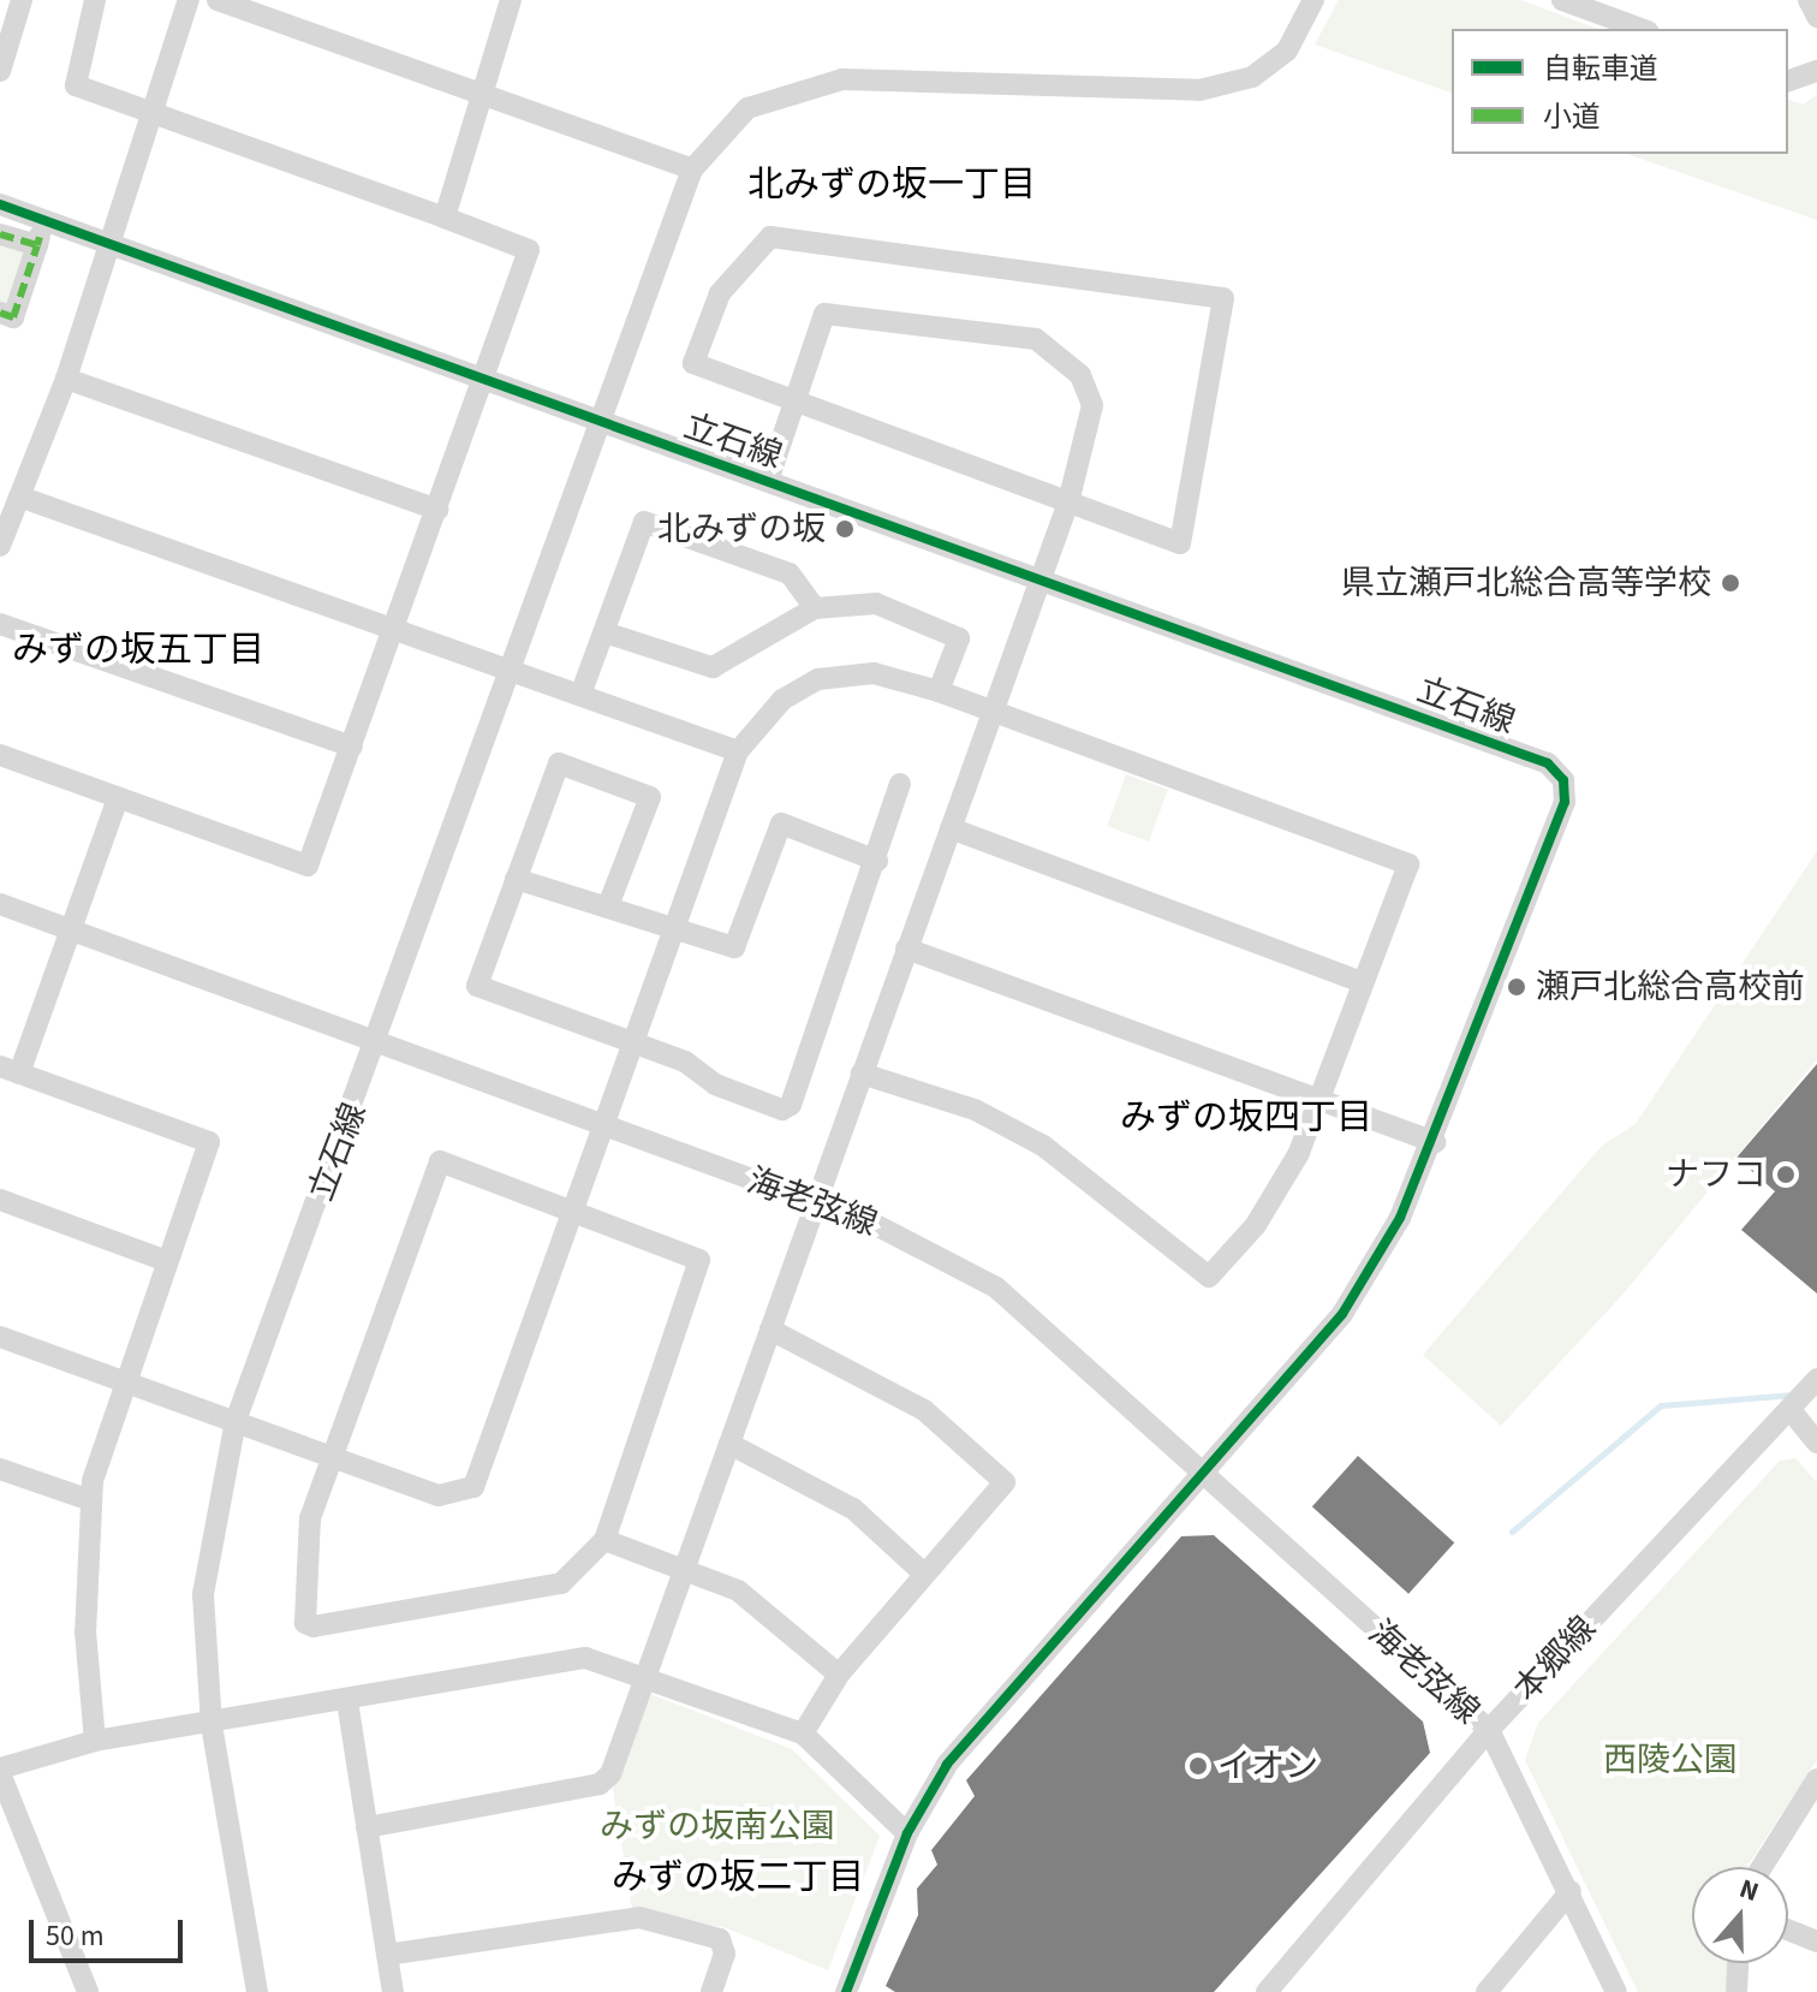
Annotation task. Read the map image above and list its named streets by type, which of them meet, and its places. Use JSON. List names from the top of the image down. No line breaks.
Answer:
{"streets":{"street":["立石線","海老弦線","本郷線"]},"crossings":[["立石線","海老弦線"],["海老弦線","本郷線"]],"districts":["北みずの坂一丁目","みずの坂五丁目","みずの坂四丁目","みずの坂二丁目"],"parks":["西陵公園","みずの坂南公園"],"places":["北みずの坂","県立瀬戸北総合高等学校","瀬戸北総合高校前","ナフコ","イオン"],"legend":["自転車道","小道"],"scale_bar":"50 m","north":"top"}
